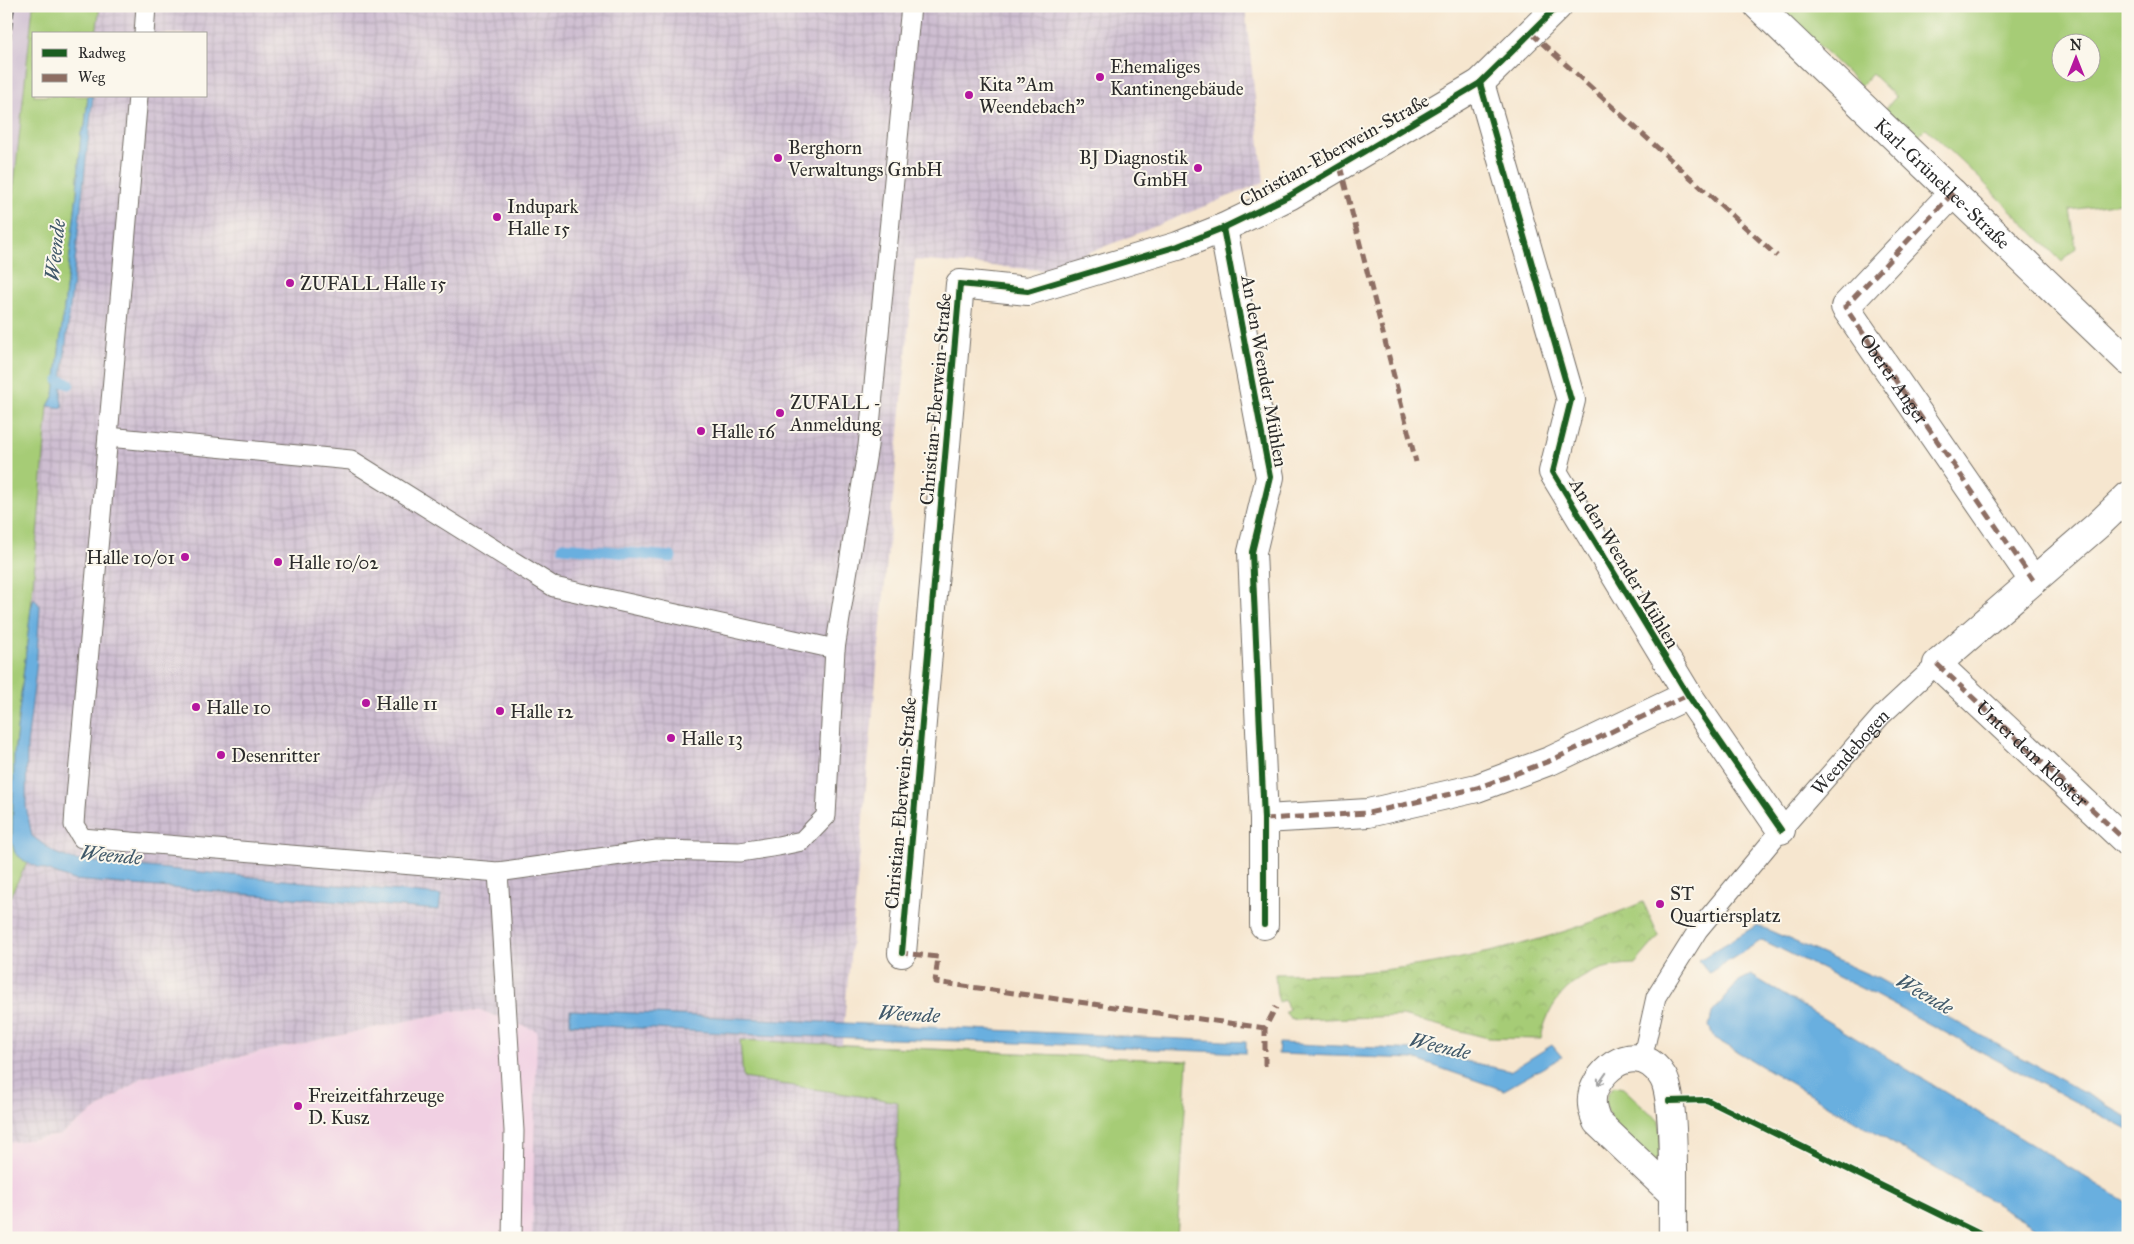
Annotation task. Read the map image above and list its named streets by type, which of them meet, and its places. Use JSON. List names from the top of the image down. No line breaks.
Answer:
{"streets":{"street":["Christian-Eberwein-Straße","Karl-Grüneklee-Straße","An den Weender Mühlen","Oberer Anger","Weendebogen","Unter dem Kloster"]},"crossings":[["Christian-Eberwein-Straße","An den Weender Mühlen"],["Karl-Grüneklee-Straße","Oberer Anger"],["An den Weender Mühlen","Weendebogen"],["Oberer Anger","Weendebogen"],["Weendebogen","Unter dem Kloster"]],"water":["Weende"],"places":["Ehemaliges Kantinengebäude","Kita \"Am Weendebach\"","Berghorn Verwaltungs GmbH","BJ Diagnostik GmbH","Indupark Halle 15","ZUFALL Halle 15","ZUFALL - Anmeldung","Halle 16","Halle 10/01","Halle 10/02","Halle 11","Halle 10","Halle 12","Halle 13","Desenritter","ST Quartiersplatz","Freizeitfahrzeuge D. Kusz"],"legend":["Radweg","Weg"],"north":"top"}
